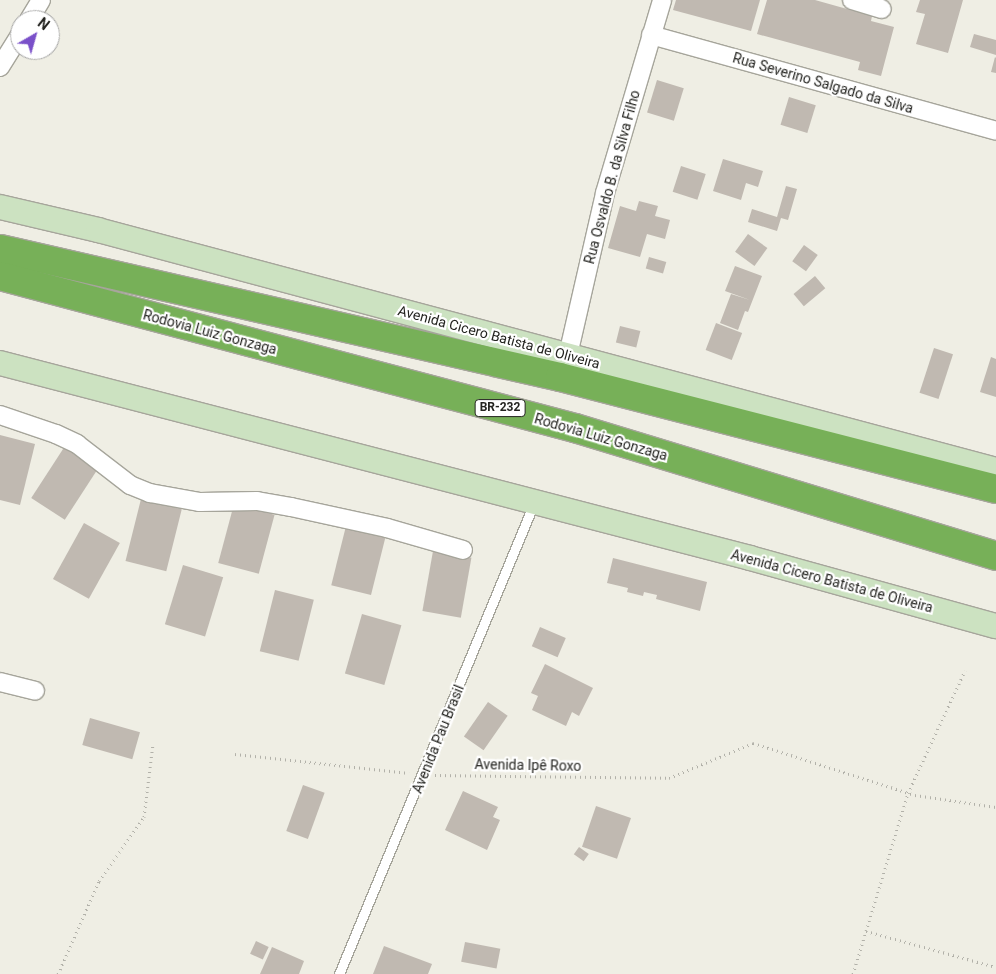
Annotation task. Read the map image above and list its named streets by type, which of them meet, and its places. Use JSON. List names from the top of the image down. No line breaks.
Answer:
{"streets":{"highway":["Rodovia Luiz Gonzaga","BR-232"],"main road":["Avenida Cicero Batista de Oliveira"],"street":["Rua Severino Salgado da Silva","Rua Osvaldo B. da Silva Filho"],"lane":["Avenida Pau Brasil"],"path":["Avenida Ipê Roxo"]},"crossings":[["Rua Severino Salgado da Silva","Rua Osvaldo B. da Silva Filho"],["Rua Osvaldo B. da Silva Filho","Avenida Cicero Batista de Oliveira"],["Avenida Cicero Batista de Oliveira","Avenida Pau Brasil"],["Avenida Pau Brasil","Avenida Ipê Roxo"]],"north":"top right"}
